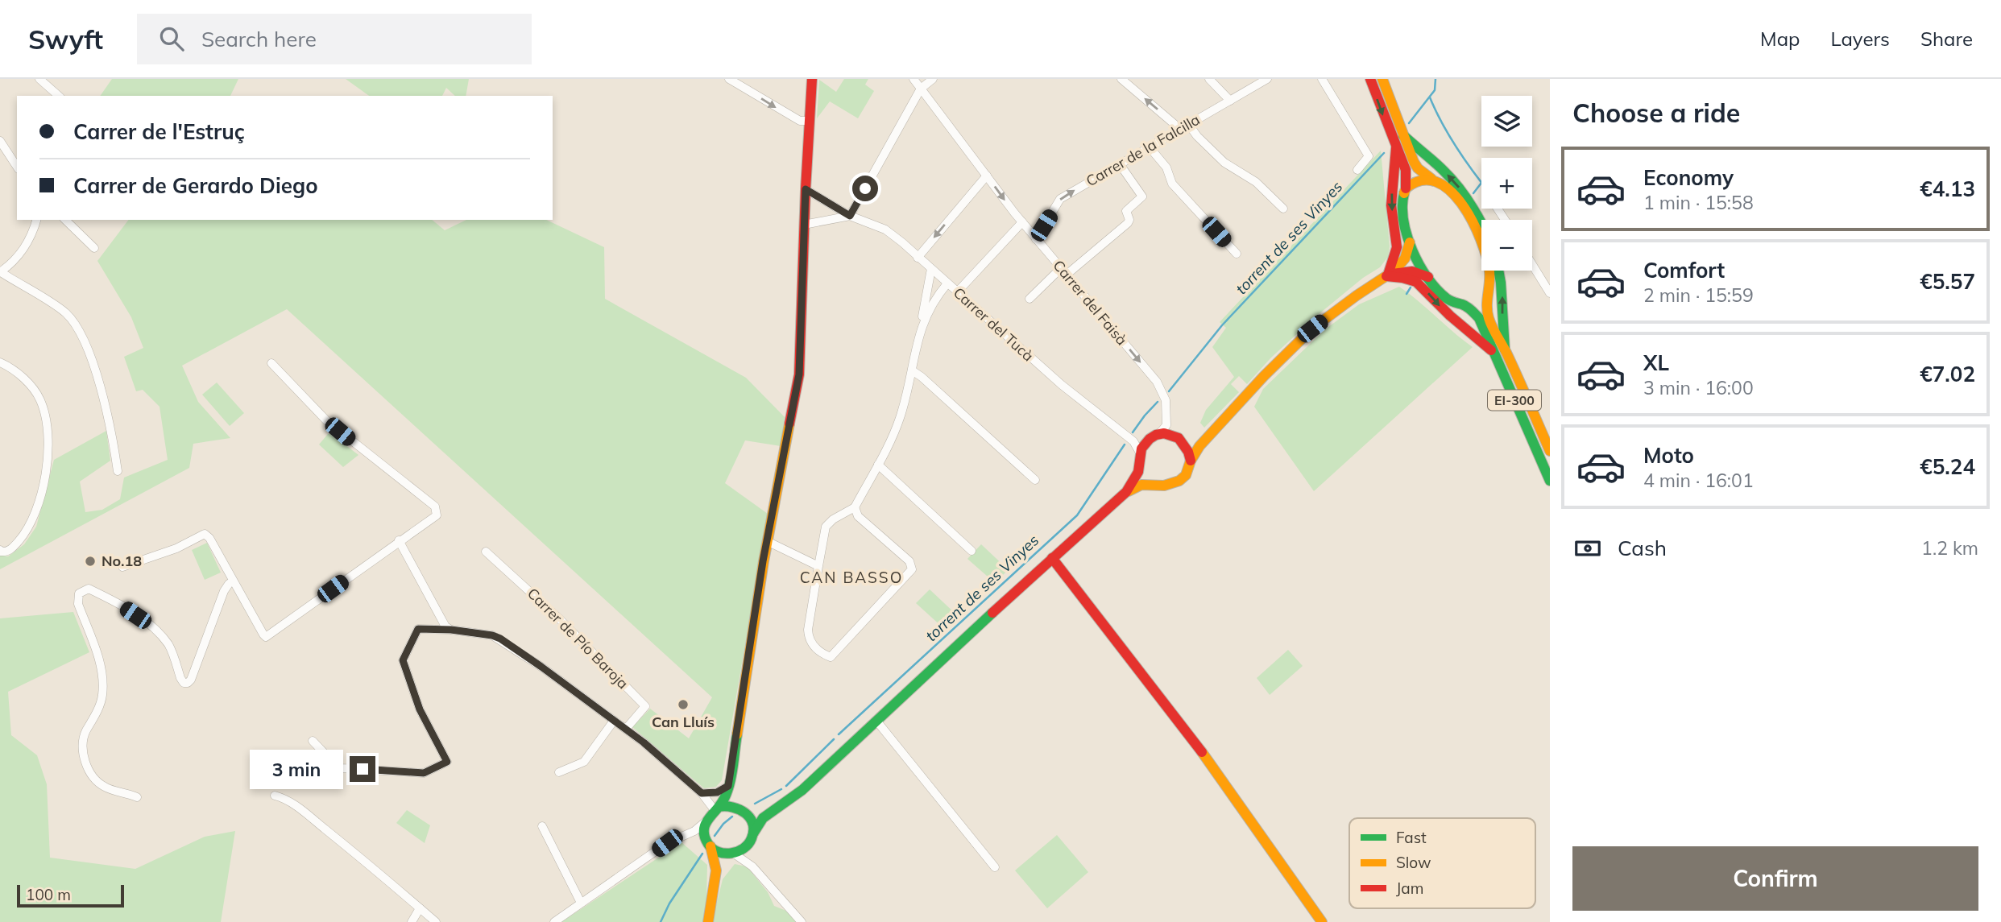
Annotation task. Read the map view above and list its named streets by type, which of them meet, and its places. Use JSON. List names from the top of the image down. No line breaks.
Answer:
{"streets":{"main road":["EI-300"],"street":["Carrer de la Falcilla","Carrer del Faisà","Carrer del Tucà","Carrer de Pío Baroja"]},"crossings":[["Carrer de la Falcilla","Carrer del Faisà"]],"one_way":["Carrer de la Falcilla","Carrer del Faisà"],"districts":["CAN BASSO"],"water":["torrent de ses Vinyes"],"places":["No.18","Can Lluís"],"legend":["Fast","Slow","Jam"],"scale_bar":"100 m","page":{"header":"Swyft","search":"Search here","nav":["Map","Layers","Share"],"heading":"Choose a ride","map_buttons":["+","−"],"banner":["Carrer de l'Estruç","Carrer de Gerardo Diego"],"list":[{"name":"Economy","note":"1 min · 15:58","value":"€4.13"},{"name":"Comfort","note":"2 min · 15:59","value":"€5.57"},{"name":"XL","note":"3 min · 16:00","value":"€7.02"},{"name":"Moto","note":"4 min · 16:01","value":"€5.24"}],"pay":["Cash","1.2 km"],"bubble":"3 min","buttons":"Confirm","scale":"100 m"}}
